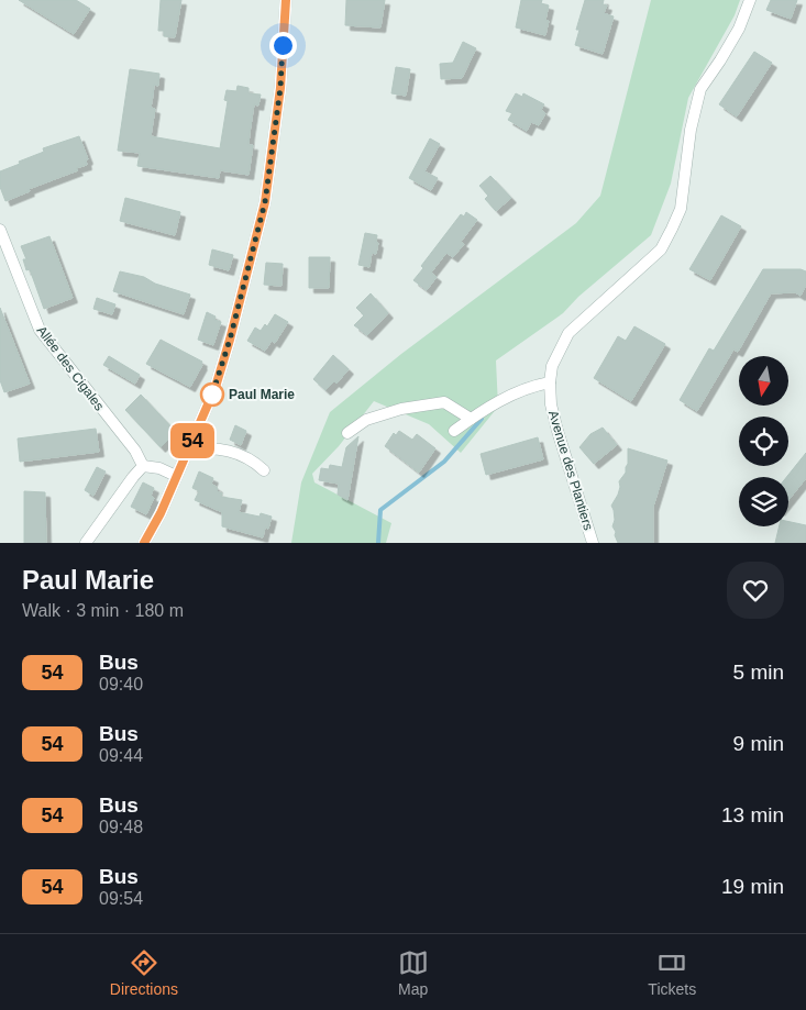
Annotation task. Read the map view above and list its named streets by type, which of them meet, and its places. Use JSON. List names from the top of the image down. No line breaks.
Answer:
{"streets":{"street":["Allée des Cigales","Avenue des Plantiers"]},"places":["Paul Marie"],"lines":["bus line 54"],"north":"bottom","page":{"on_map":"54","heading":["Paul Marie","Walk · 3 min · 180 m"],"list":[{"mark":"54","name":"Bus","note":"09:40","value":"5 min"},{"mark":"54","name":"Bus","note":"09:44","value":"9 min"},{"mark":"54","name":"Bus","note":"09:48","value":"13 min"},{"mark":"54","name":"Bus","note":"09:54","value":"19 min"}],"tabs":["Directions","Map","Tickets"]}}
